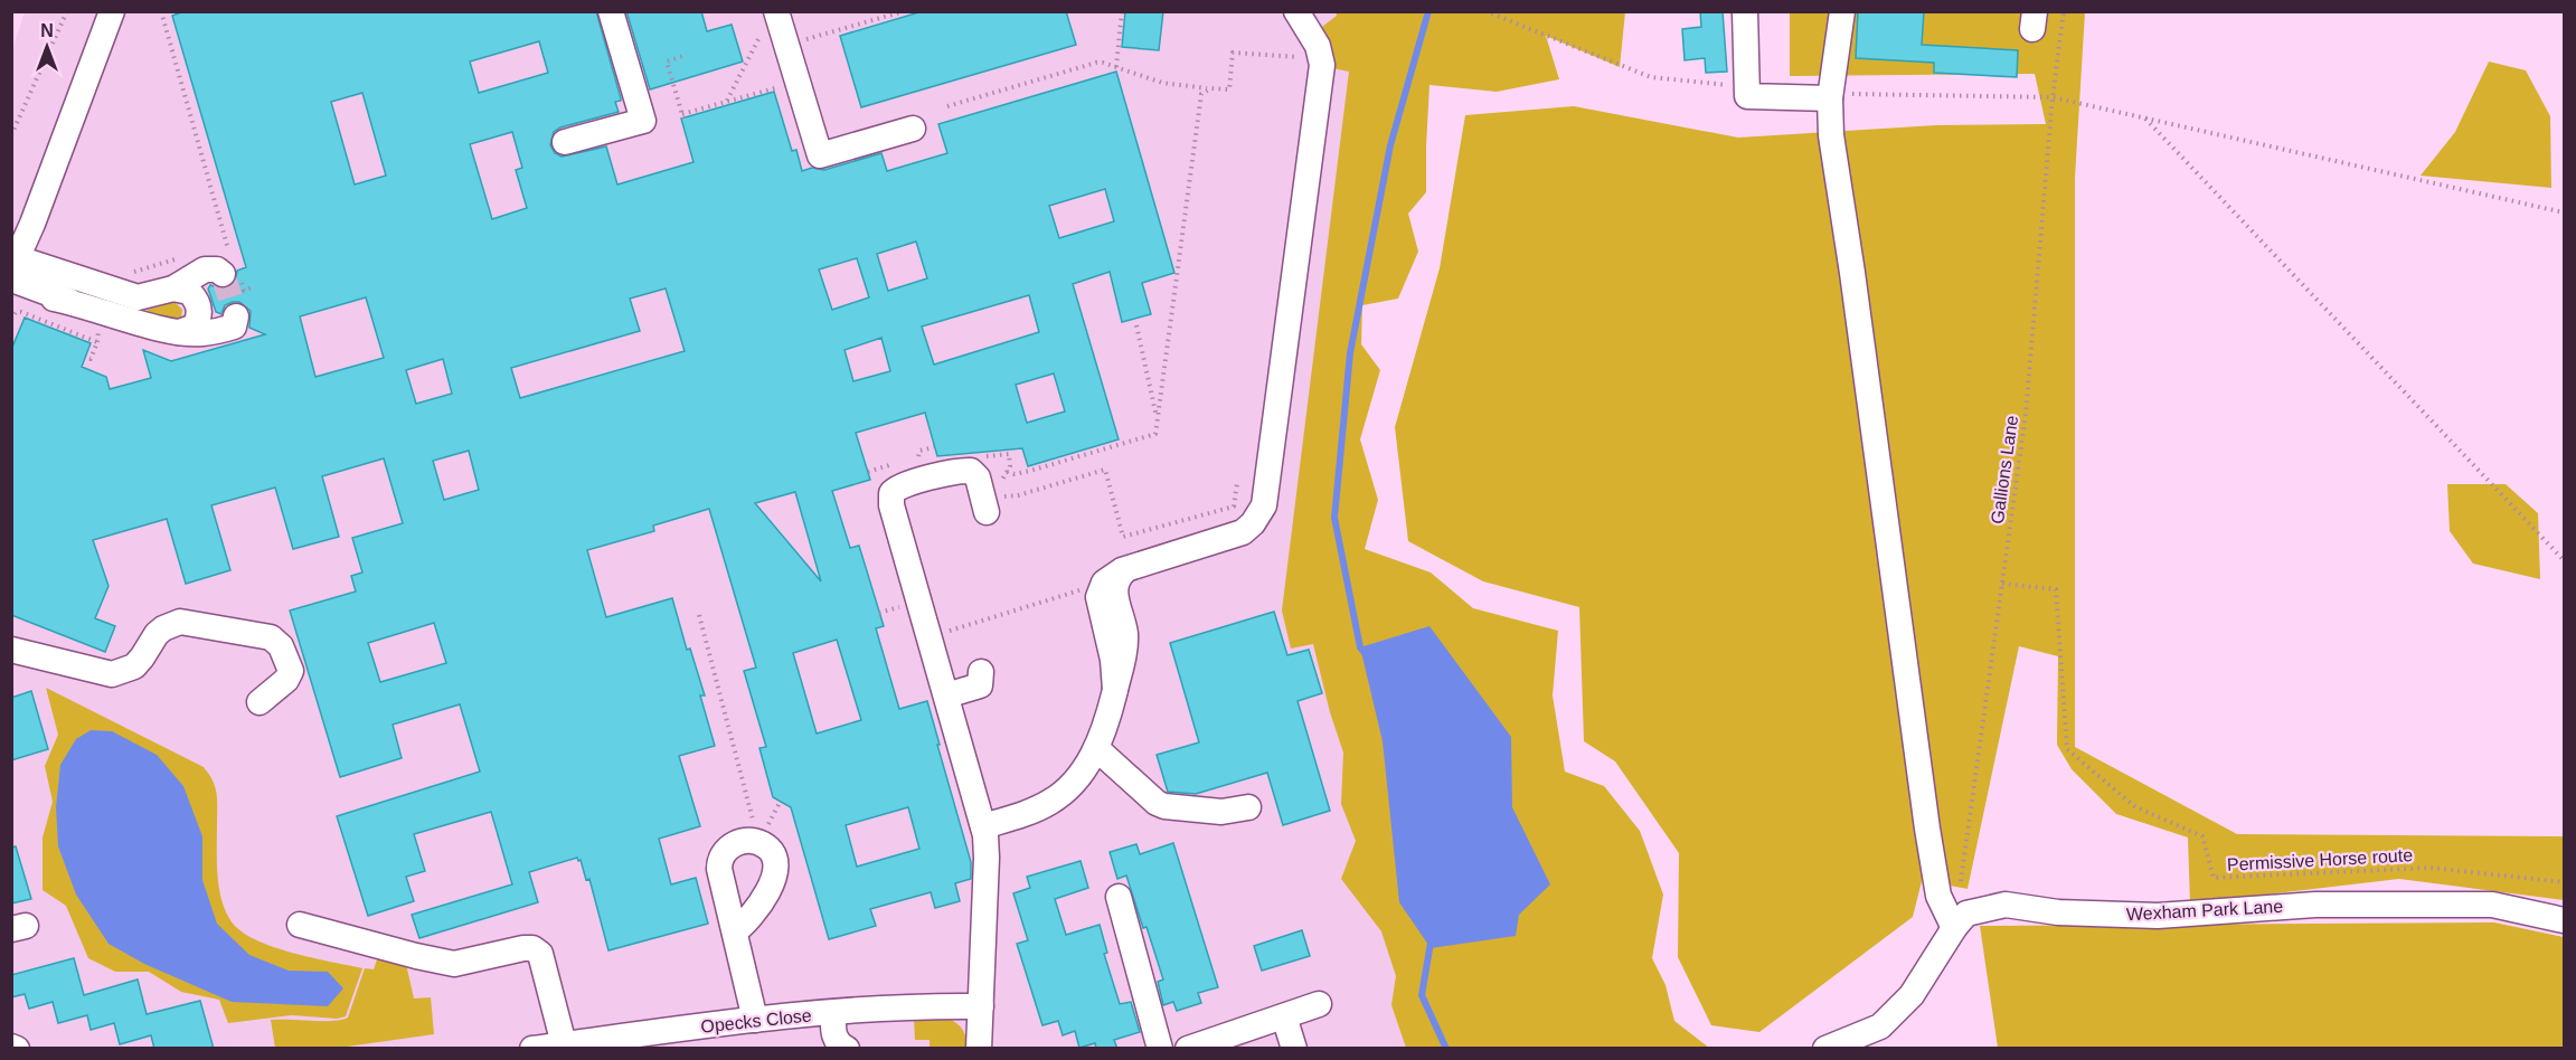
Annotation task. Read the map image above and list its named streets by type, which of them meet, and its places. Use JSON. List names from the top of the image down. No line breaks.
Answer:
{"streets":{"street":["Wexham Park Lane","Opecks Close"],"path":["Gallions Lane","Permissive Horse route"]},"crossings":[["Gallions Lane","Permissive Horse route"]],"north":"top"}
